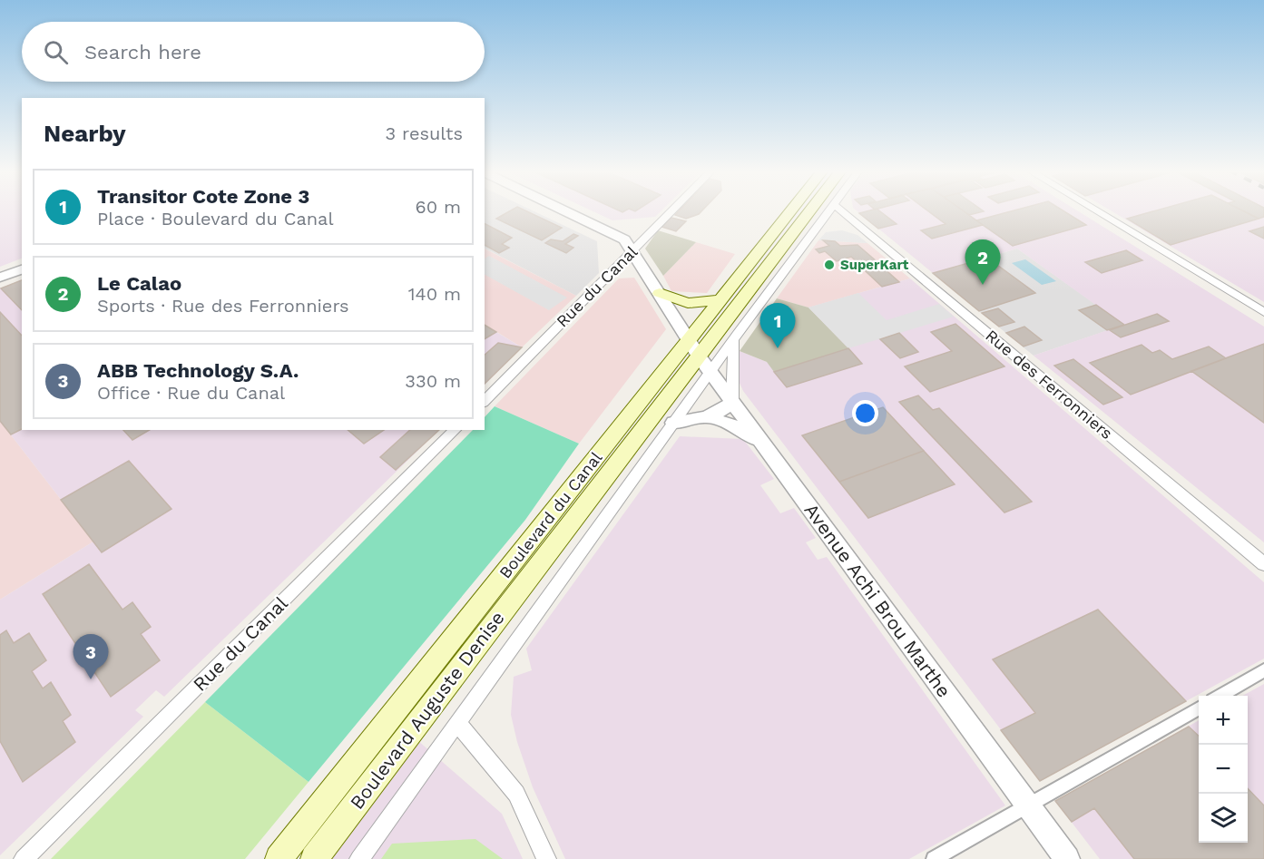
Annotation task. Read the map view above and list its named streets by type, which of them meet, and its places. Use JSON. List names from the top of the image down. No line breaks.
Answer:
{"streets":{"main road":["Boulevard du Canal","Boulevard Auguste Denise"],"street":["Rue du Canal","Rue des Ferronniers","Avenue Achi Brou Marthe"]},"crossings":[["Rue du Canal","Avenue Achi Brou Marthe"],["Boulevard du Canal","Avenue Achi Brou Marthe"],["Boulevard du Canal","Boulevard Auguste Denise"]],"places":["SuperKart"],"page":{"search":"Search here","heading":["Nearby","3 results"],"list":[{"mark":"1","name":"Transitor Cote Zone 3","note":"Place · Boulevard du Canal","value":"60 m"},{"mark":"2","name":"Le Calao","note":"Sports · Rue des Ferronniers","value":"140 m"},{"mark":"3","name":"ABB Technology S.A.","note":"Office · Rue du Canal","value":"330 m"}],"pins":["2","1","3"],"map_buttons":["+","−"]}}
